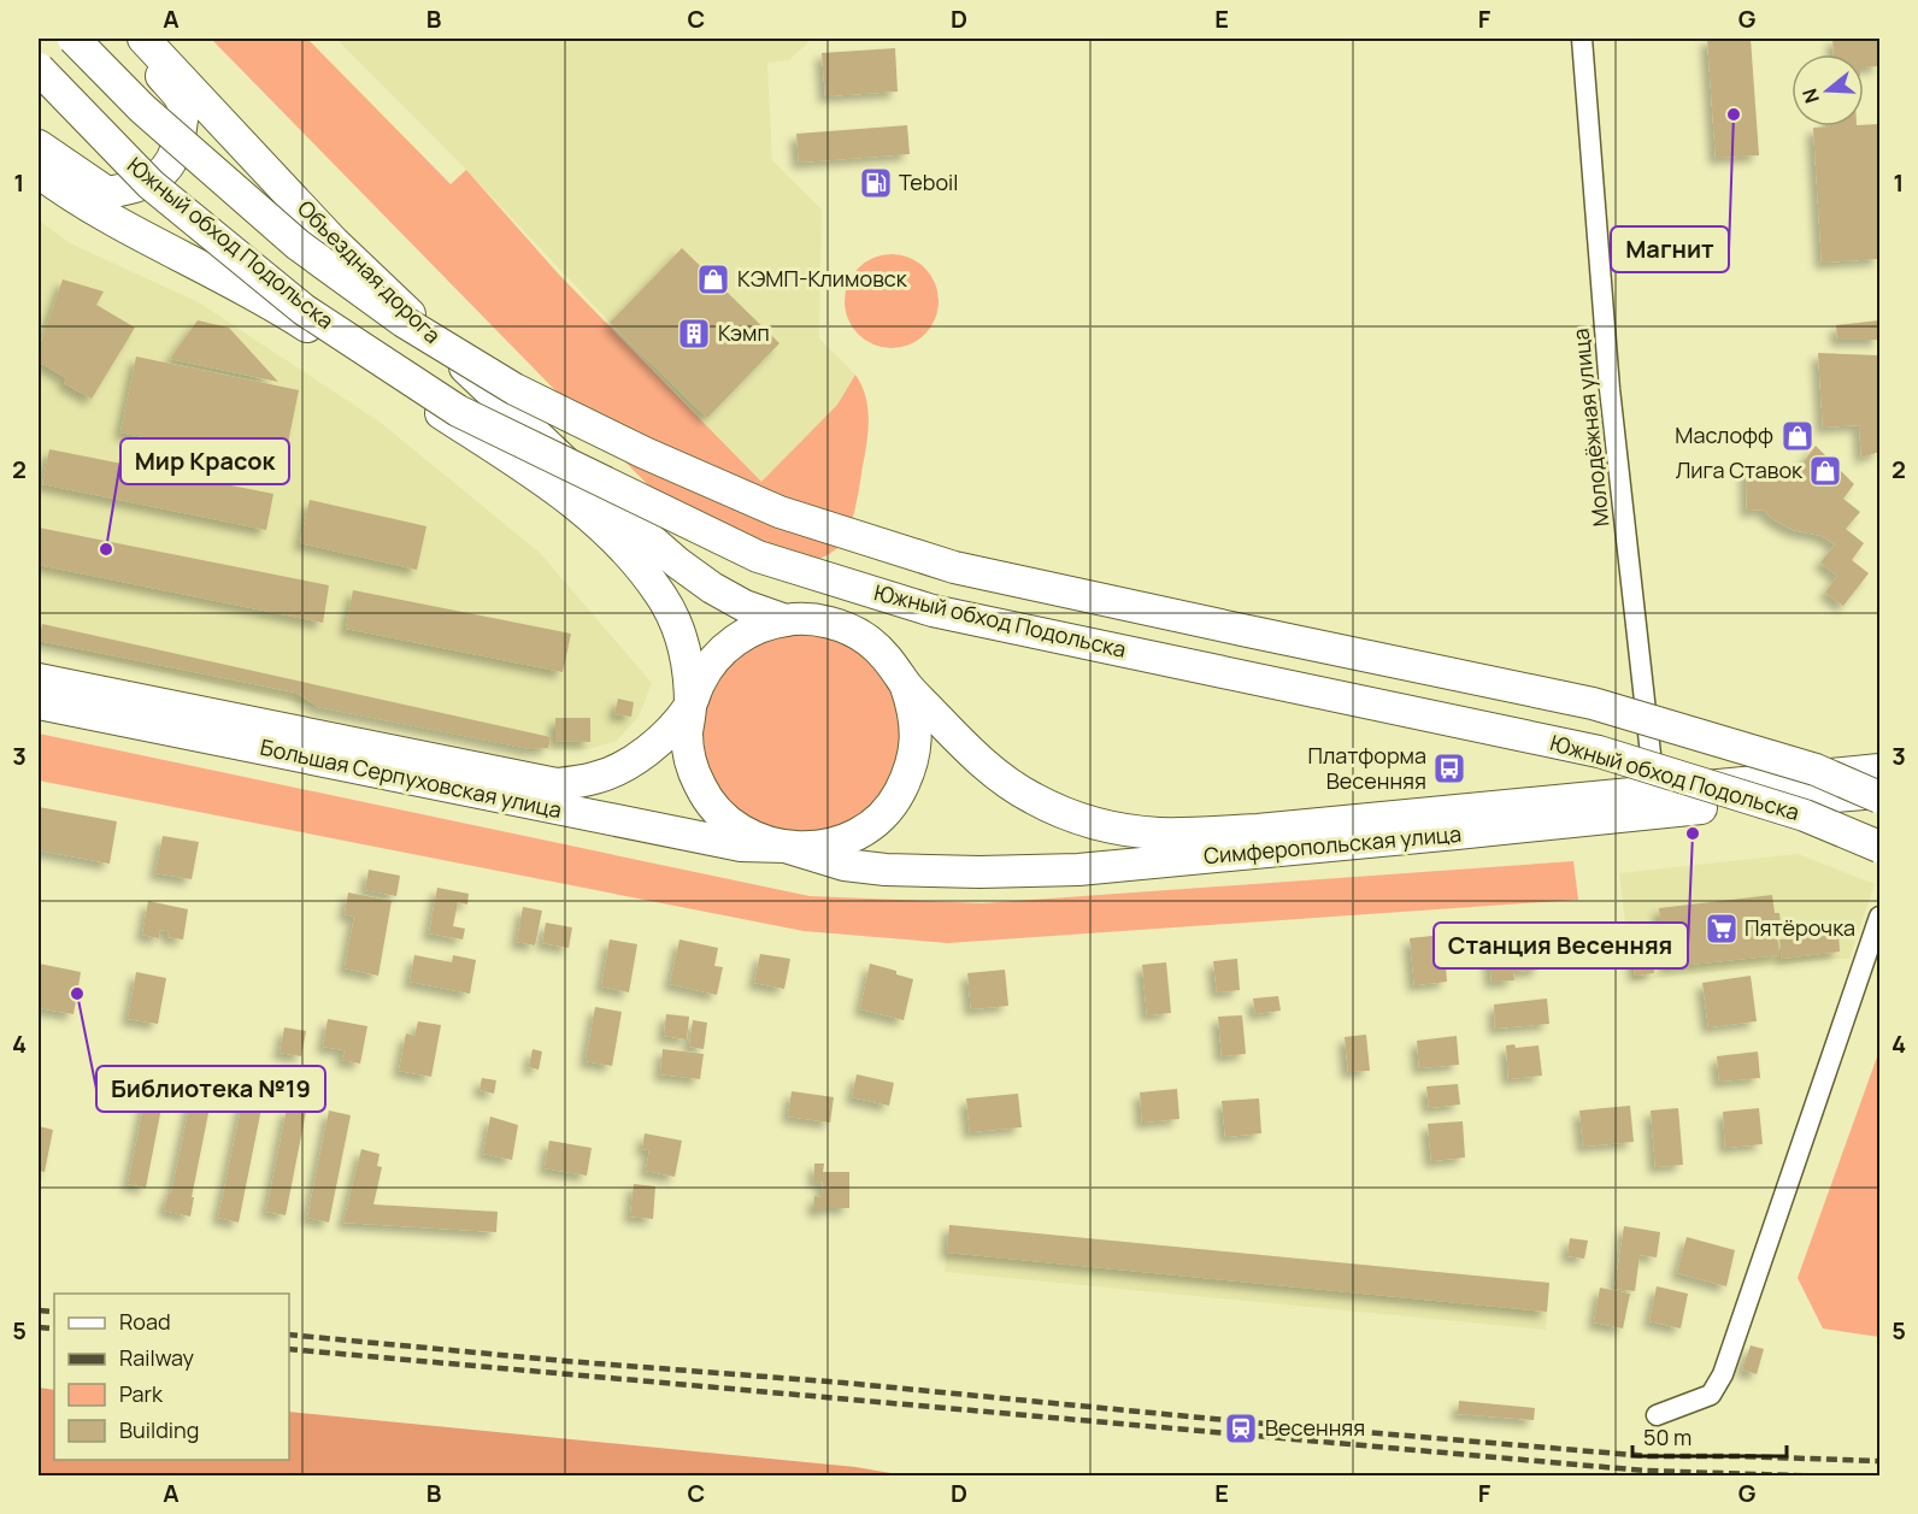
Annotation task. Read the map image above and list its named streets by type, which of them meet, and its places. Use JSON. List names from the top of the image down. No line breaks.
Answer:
{"streets":{"main road":["Южный обход Подольска","Объездная дорога","Большая Серпуховская улица","Симферопольская улица"],"street":["Молодёжная улица"]},"crossings":[["Южный обход Подольска","Симферопольская улица"],["Объездная дорога","Большая Серпуховская улица"],["Объездная дорога","Симферопольская улица"],["Молодёжная улица","Симферопольская улица"],["Большая Серпуховская улица","Симферопольская улица"]],"places":{"other":["Магнит","Мир Красок","Станция Весенняя","Библиотека №19"],"fuel station":["Teboil"],"shop":["КЭМП-Климовск","Маслофф","Лига Ставок"],"building":["Кэмп"],"bus stop":["Платформа Весенняя"],"supermarket":["Пятёрочка"],"station":["Весенняя"]},"legend":["Road","Railway","Park","Building"],"scale_bar":"50 m","north":"left","grid":{"columns":["A","B","C","D","E","F","G"],"rows":["1","2","3","4","5"]}}
